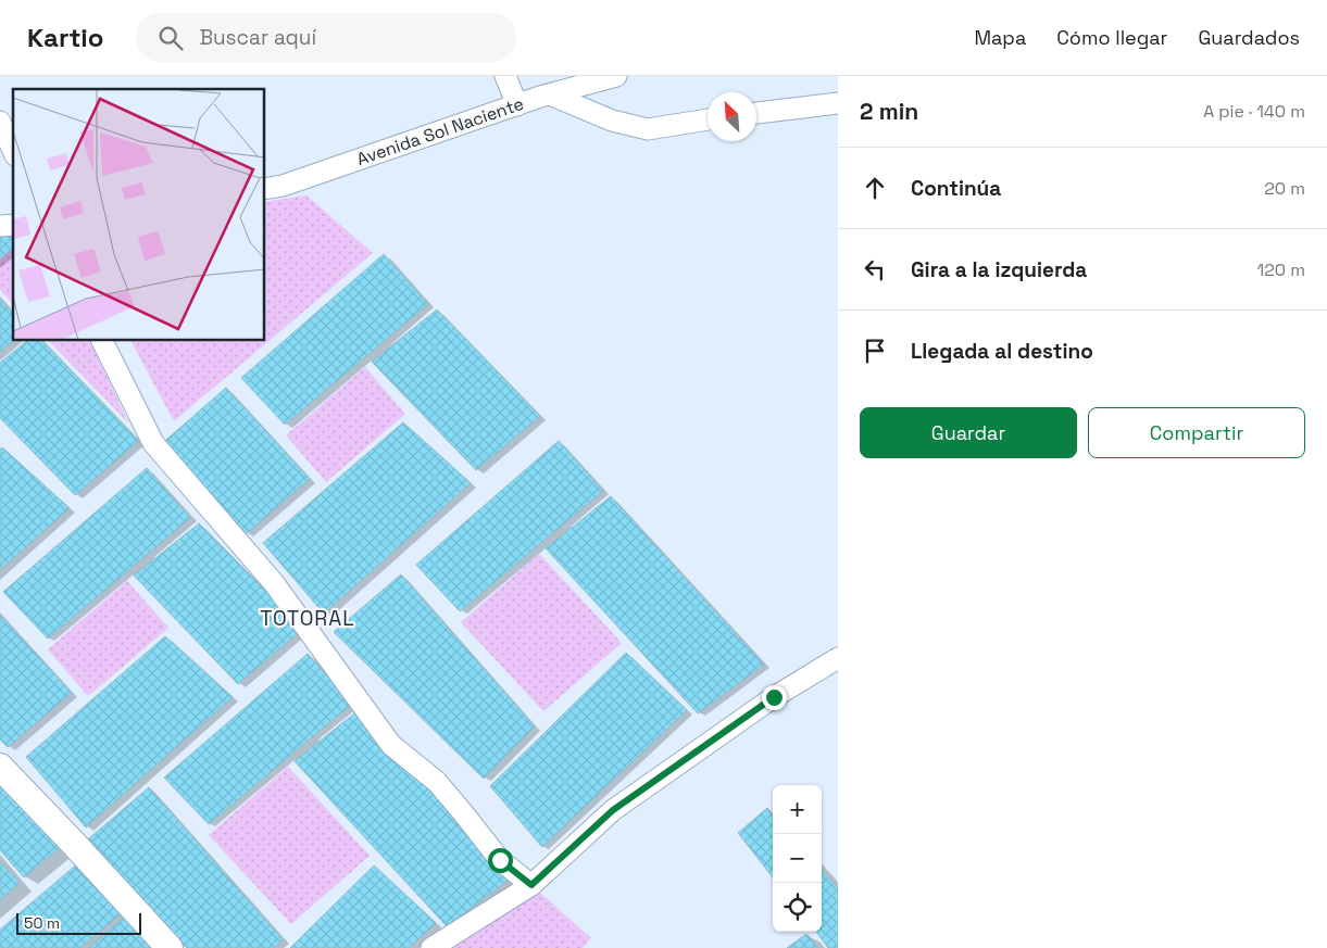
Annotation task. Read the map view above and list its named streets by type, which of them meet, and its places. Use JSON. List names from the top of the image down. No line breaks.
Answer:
{"streets":{"street":["Avenida Sol Naciente"]},"districts":["TOTORAL"],"scale_bar":"50 m","north":"top left","page":{"header":"Kartio","search":"Buscar aquí","nav":["Mapa","Cómo llegar","Guardados"],"heading":["2 min","A pie · 140 m"],"list":[["Continúa","20 m"],["Gira a la izquierda","120 m"],"Llegada al destino"],"buttons":["Guardar","Compartir"],"map_buttons":["+","−"],"scale":"50 m"}}
